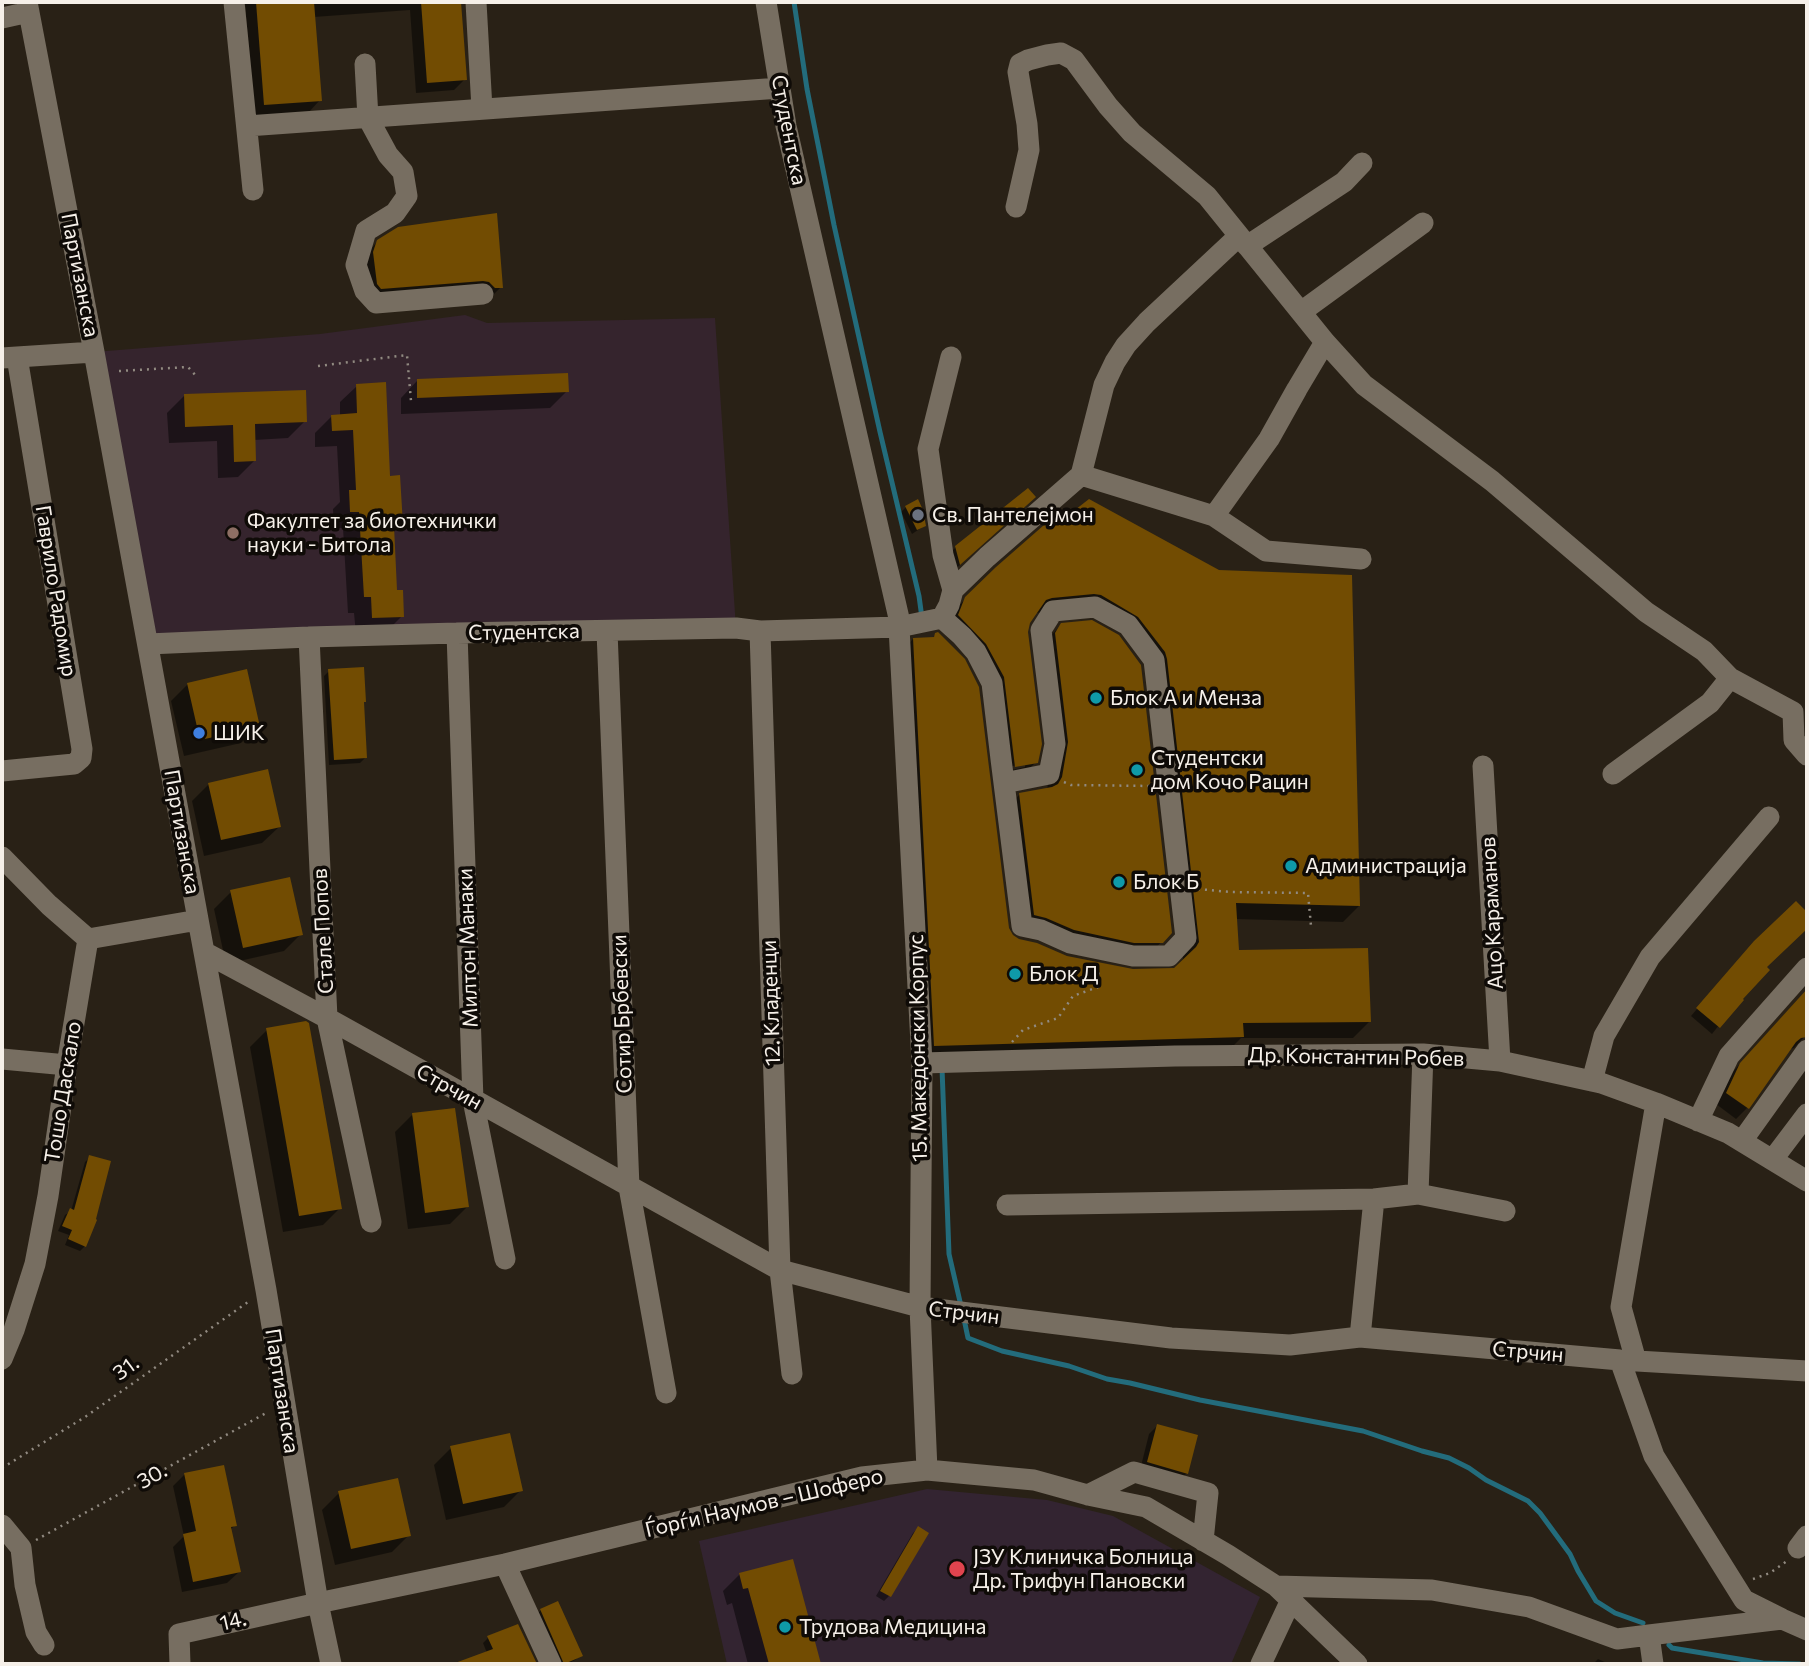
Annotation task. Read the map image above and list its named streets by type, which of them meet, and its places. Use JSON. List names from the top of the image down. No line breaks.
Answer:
{"streets":{"street":["Студентска","Партизанска","Гаврило Радомир","Ацо Караманов","Стале Попов","Милтон Манаки","12. Кладенци","Сотир Брбевски","15. Македонски Корпус","Др. Константин Робев","Стрчин","Тошо Даскало","Ѓорѓи Наумов – Шоферо","14."],"path":["31.","30."]},"crossings":[["Студентска","Партизанска"],["Студентска","Стале Попов"],["Студентска","Милтон Манаки"],["Студентска","12. Кладенци"],["Студентска","Сотир Брбевски"],["Студентска","15. Македонски Корпус"],["Партизанска","Стрчин"],["Партизанска","31."],["Партизанска","30."],["Партизанска","Ѓорѓи Наумов – Шоферо"],["Партизанска","14."],["Ацо Караманов","Др. Константин Робев"],["Стале Попов","Стрчин"],["Милтон Манаки","Стрчин"],["12. Кладенци","Стрчин"],["Сотир Брбевски","Стрчин"],["15. Македонски Корпус","Др. Константин Робев"],["15. Македонски Корпус","Стрчин"],["15. Македонски Корпус","Ѓорѓи Наумов – Шоферо"],["Ѓорѓи Наумов – Шоферо","14."]],"places":["Св. Пантелејмон","Факултет за биотехнички науки - Битола","Блок А и Менза","ШИК","Студентски дом Кочо Рацин","Администрација","Блок Б","Блок Д","ЈЗУ Клиничка Болница Др. Трифун Пановски","Трудова Медицина"]}
